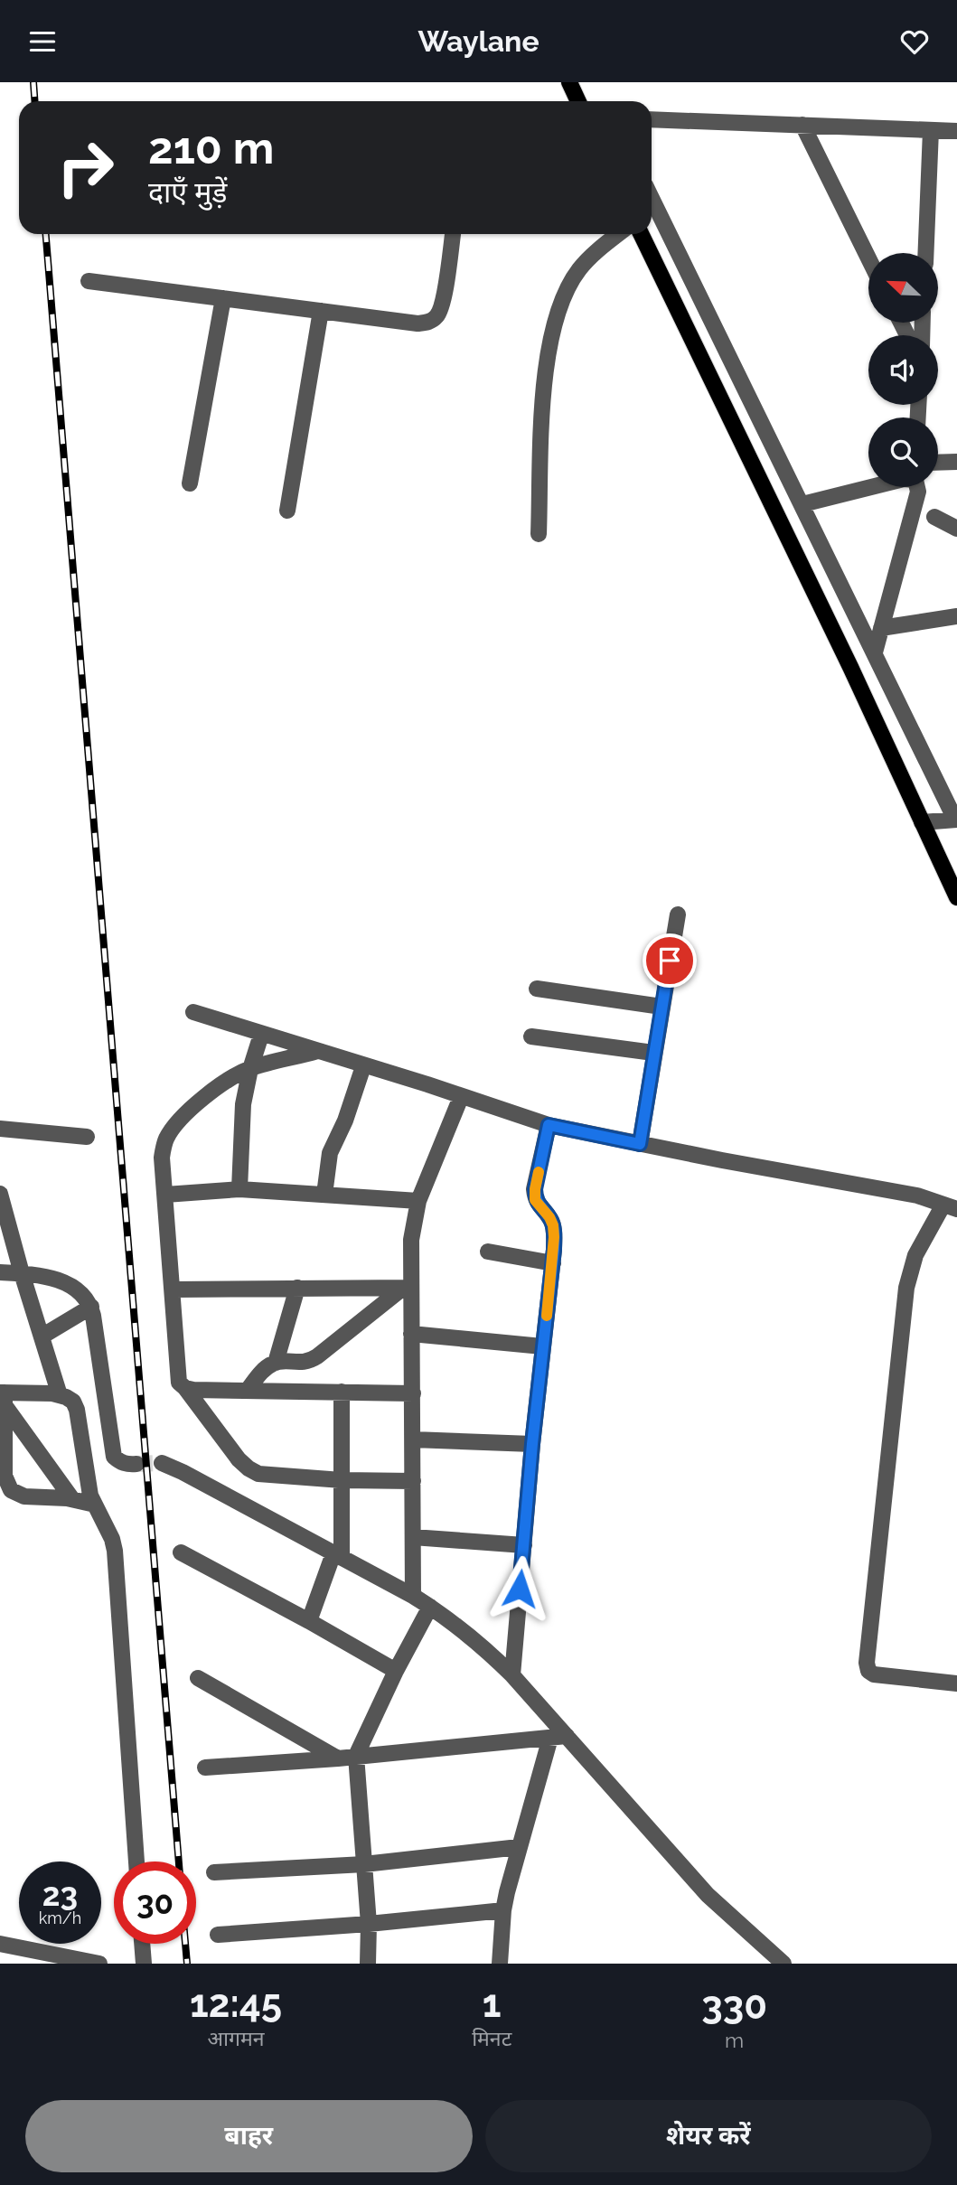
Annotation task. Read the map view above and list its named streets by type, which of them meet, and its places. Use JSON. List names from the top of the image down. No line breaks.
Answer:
{"north":"top left","page":{"header":"Waylane","turn":["210 m","दाएँ मुड़ें"],"speed":"23 km/h","limit":"30","eta":["12:45","आगमन","1","मिनट","330","m"],"buttons":["बाहर","शेयर करें"]}}
